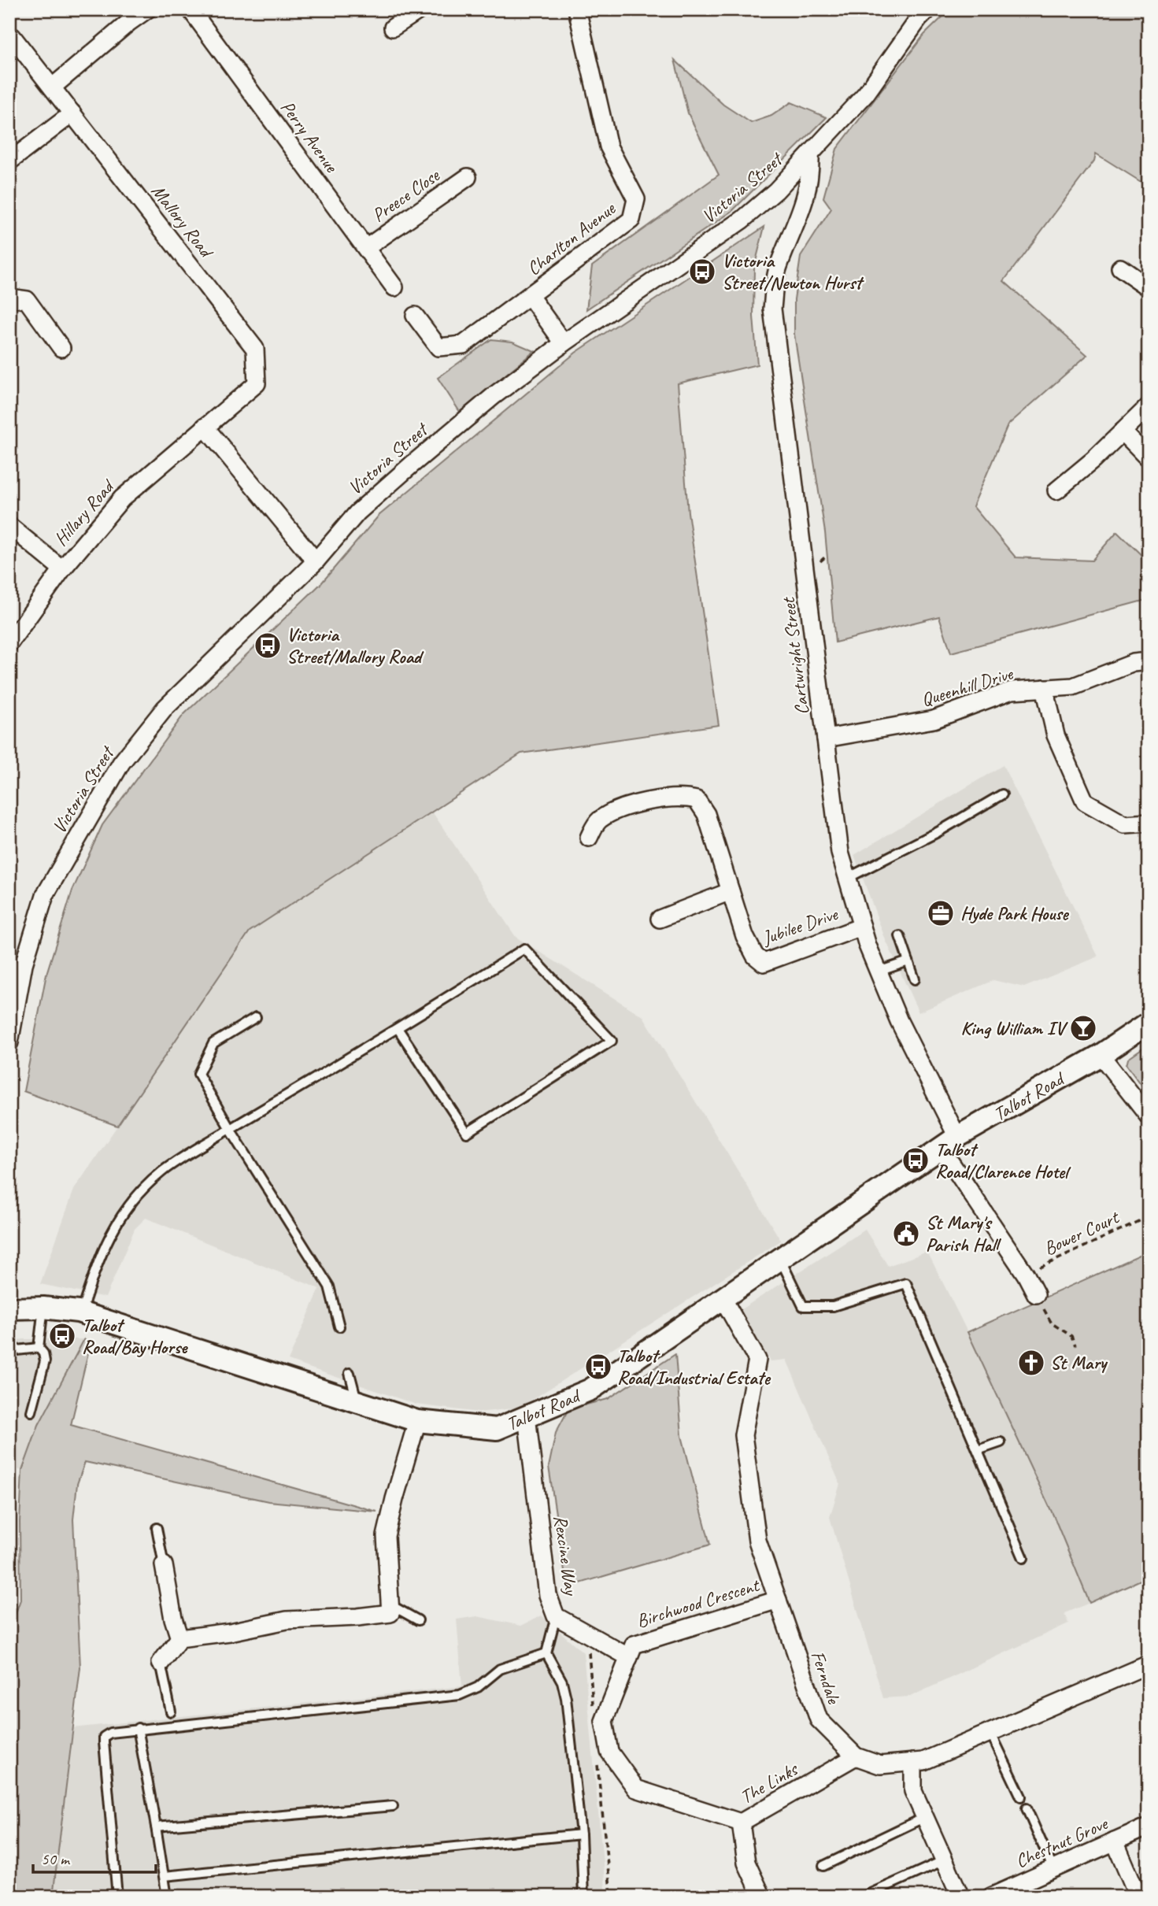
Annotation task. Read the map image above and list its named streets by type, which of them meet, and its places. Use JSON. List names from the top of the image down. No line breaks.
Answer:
{"streets":{"street":["Perry Avenue","Victoria Street","Preece Close","Mallory Road","Charlton Avenue","Hillary Road","Cartwright Street","Queenhill Drive","Jubilee Drive","Talbot Road","Rexcine Way","Birchwood Crescent","Ferndale","The Links","Chestnut Grove"],"path":["Bower Court"]},"crossings":[["Perry Avenue","Preece Close"],["Victoria Street","Cartwright Street"],["Mallory Road","Hillary Road"],["Cartwright Street","Queenhill Drive"],["Cartwright Street","Jubilee Drive"],["Cartwright Street","Talbot Road"],["Cartwright Street","Bower Court"],["Talbot Road","Rexcine Way"],["Talbot Road","Ferndale"],["Rexcine Way","Birchwood Crescent"],["Birchwood Crescent","Ferndale"],["Birchwood Crescent","The Links"],["Ferndale","The Links"]],"places":{"bus stop":["Victoria Street/Newton Hurst","Victoria Street/Mallory Road","Talbot Road/Clarence Hotel","Talbot Road/Bay Horse","Talbot Road/Industrial Estate"],"office":["Hyde Park House"],"bar":["King William IV"],"public building":["St Mary's Parish Hall"],"church":["St Mary"]},"scale_bar":"50 m"}
